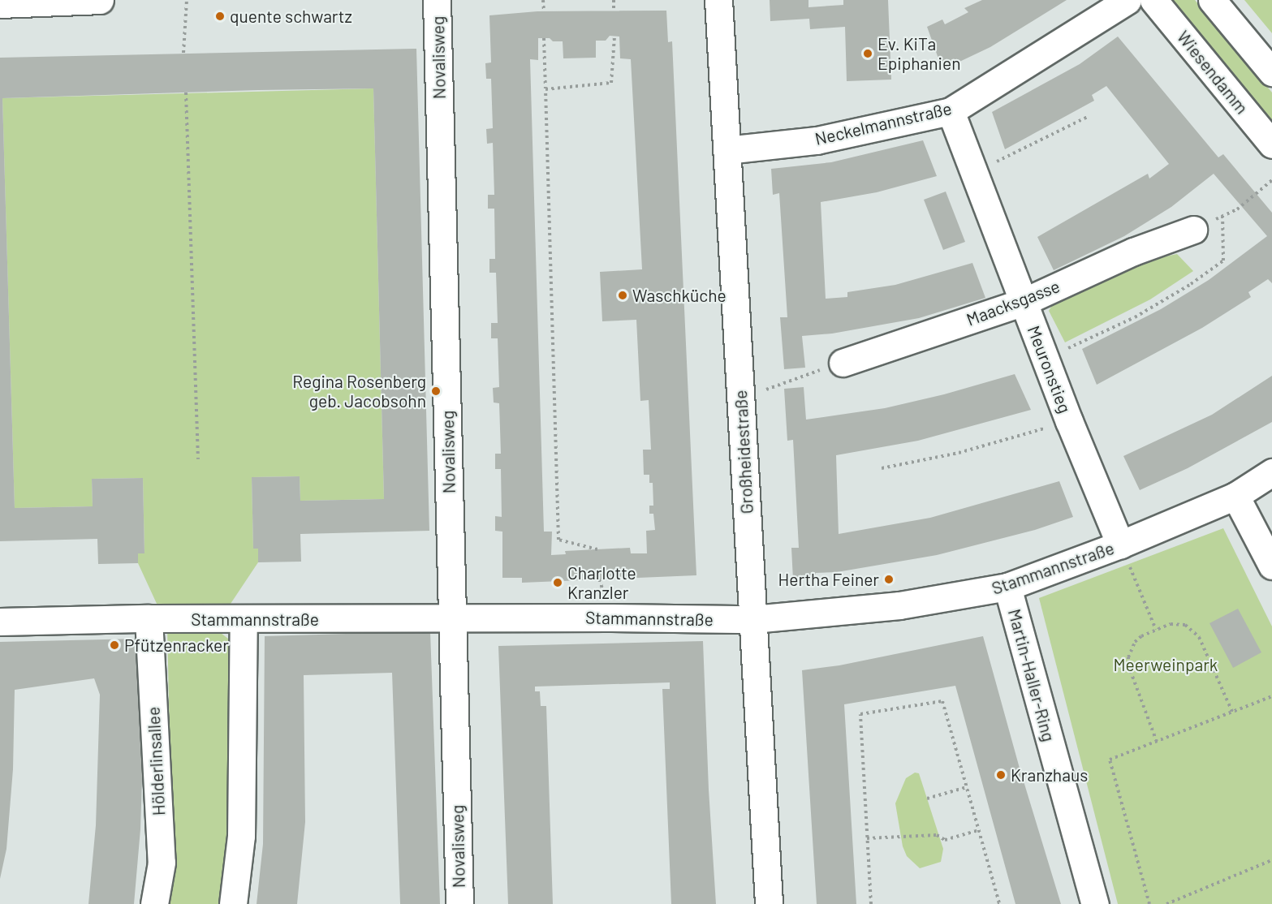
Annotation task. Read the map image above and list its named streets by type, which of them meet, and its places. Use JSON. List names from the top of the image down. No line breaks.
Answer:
{"streets":{"street":["Novalisweg","Wiesendamm","Neckelmannstraße","Maacksgasse","Meuronstieg","Großheidestraße","Stammannstraße","Martin-Haller-Ring","Hölderlinsallee"]},"crossings":[["Novalisweg","Stammannstraße"],["Neckelmannstraße","Meuronstieg"],["Neckelmannstraße","Großheidestraße"],["Maacksgasse","Meuronstieg"],["Meuronstieg","Stammannstraße"],["Großheidestraße","Stammannstraße"],["Stammannstraße","Martin-Haller-Ring"],["Stammannstraße","Hölderlinsallee"]],"parks":["Meerweinpark"],"places":["quente schwartz","Ev. KiTa Epiphanien","Waschküche","Regina Rosenberg geb. Jacobsohn","Hertha Feiner","Charlotte Kranzler","Pfützenracker","Kranzhaus"]}
